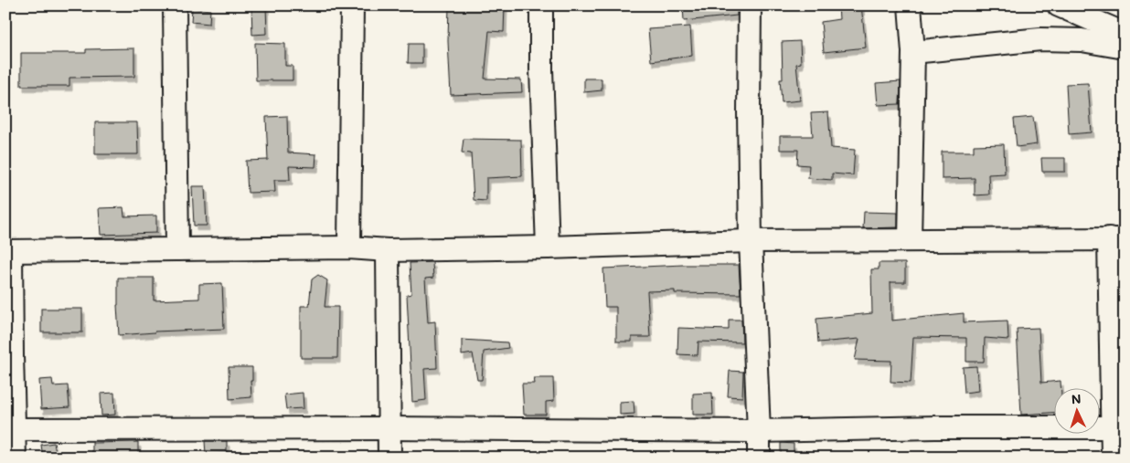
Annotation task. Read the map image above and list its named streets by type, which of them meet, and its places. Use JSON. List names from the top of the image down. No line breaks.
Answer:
{"north":"top"}
